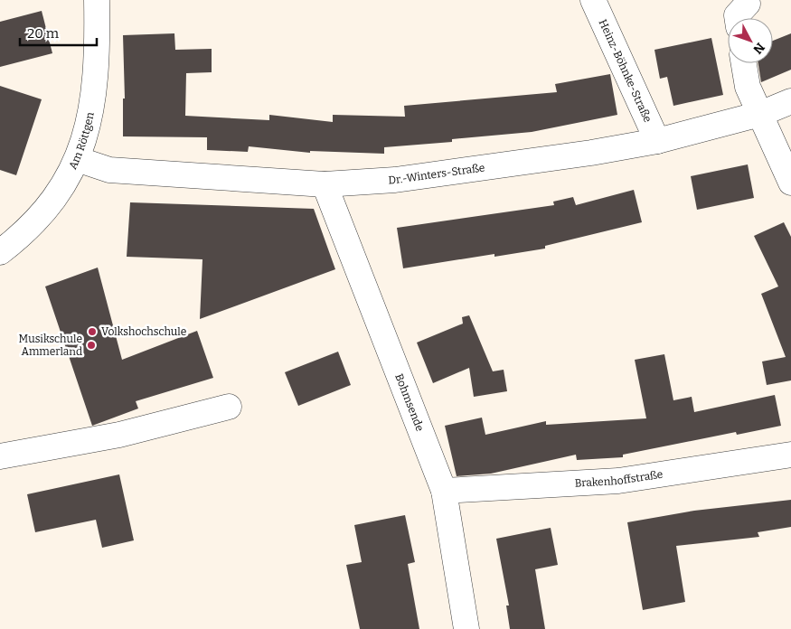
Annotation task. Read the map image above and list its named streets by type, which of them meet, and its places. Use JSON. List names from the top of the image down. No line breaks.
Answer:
{"streets":{"street":["Heinz-Böhnke-Straße","Am Röttgen","Dr.-Winters-Straße","Bohmsende","Brakenhoffstraße"]},"crossings":[["Heinz-Böhnke-Straße","Dr.-Winters-Straße"],["Am Röttgen","Dr.-Winters-Straße"],["Dr.-Winters-Straße","Bohmsende"],["Bohmsende","Brakenhoffstraße"]],"places":["Volkshochschule","Musikschule Ammerland"],"scale_bar":"20 m","north":"bottom right"}
